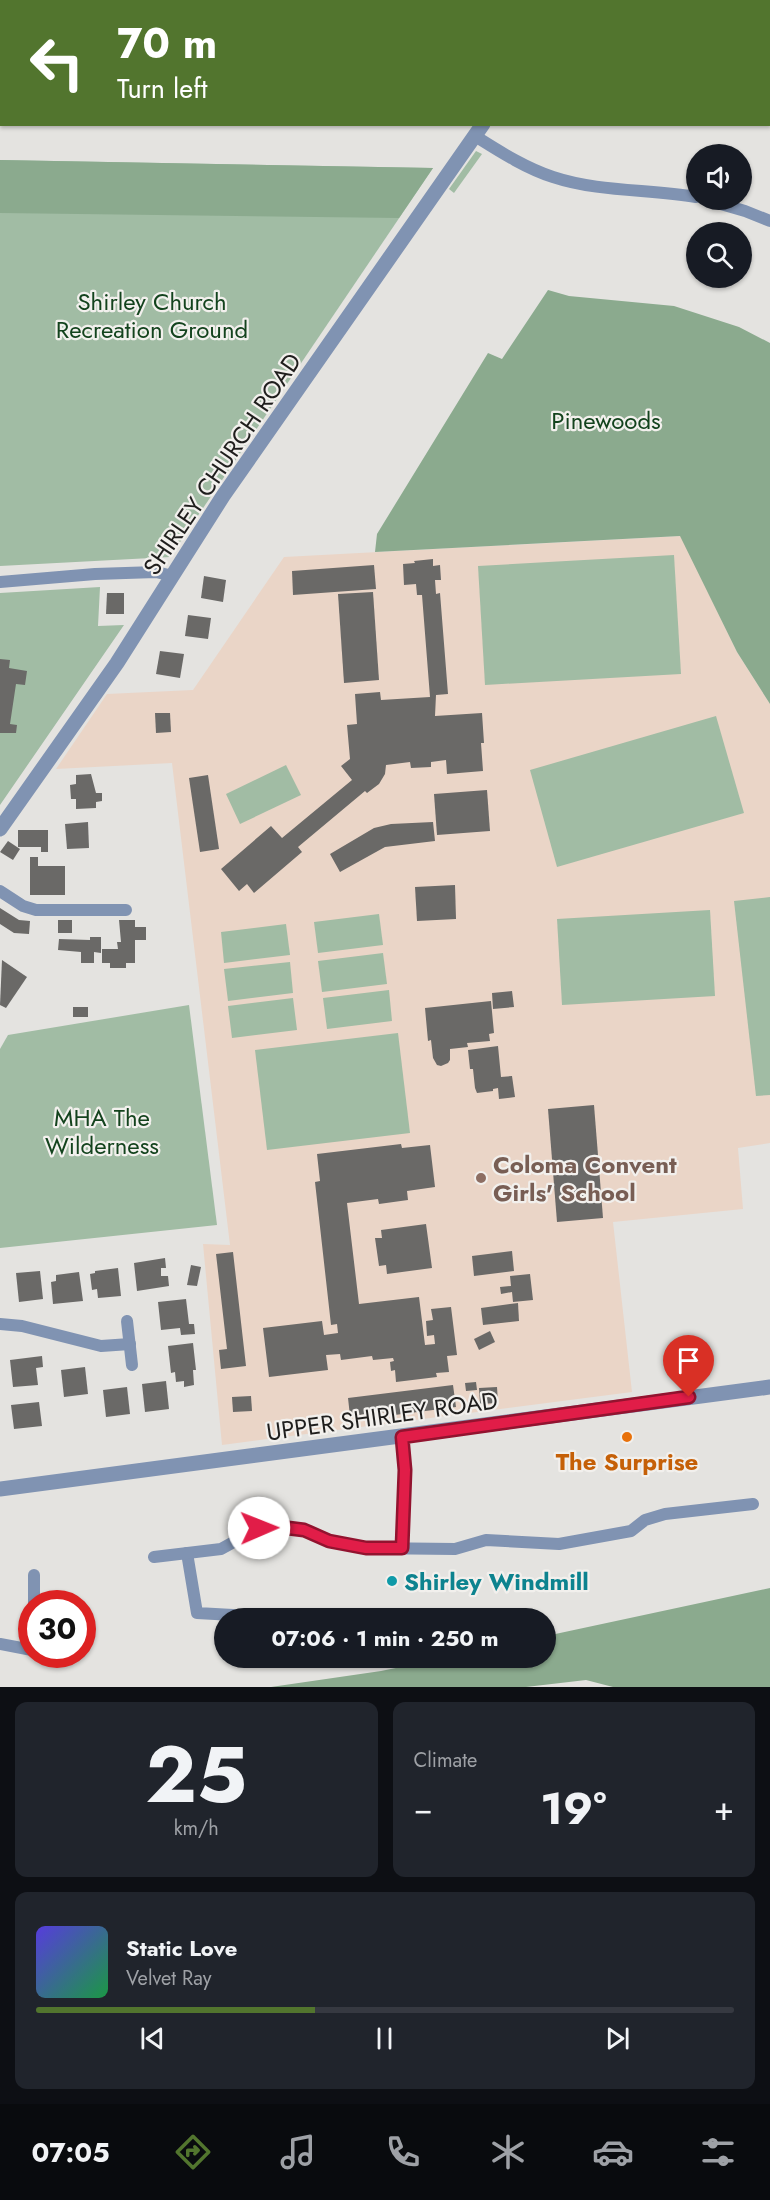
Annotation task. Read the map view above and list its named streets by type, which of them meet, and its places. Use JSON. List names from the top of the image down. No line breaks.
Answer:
{"streets":{"street":["SHIRLEY CHURCH ROAD","UPPER SHIRLEY ROAD"]},"parks":["Shirley Church Recreation Ground","Pinewoods","MHA The Wilderness"],"places":["Coloma Convent Girls' School","The Surprise","Shirley Windmill"],"page":{"turn":["70 m","Turn left"],"limit":"30","trip":"07:06 · 1 min · 250 m","tile":[["25","km/h"],"Climate"],"heat":["−","19°","+"],"song":["Static Love","Velvet Ray"],"tabs":"07:05"}}
